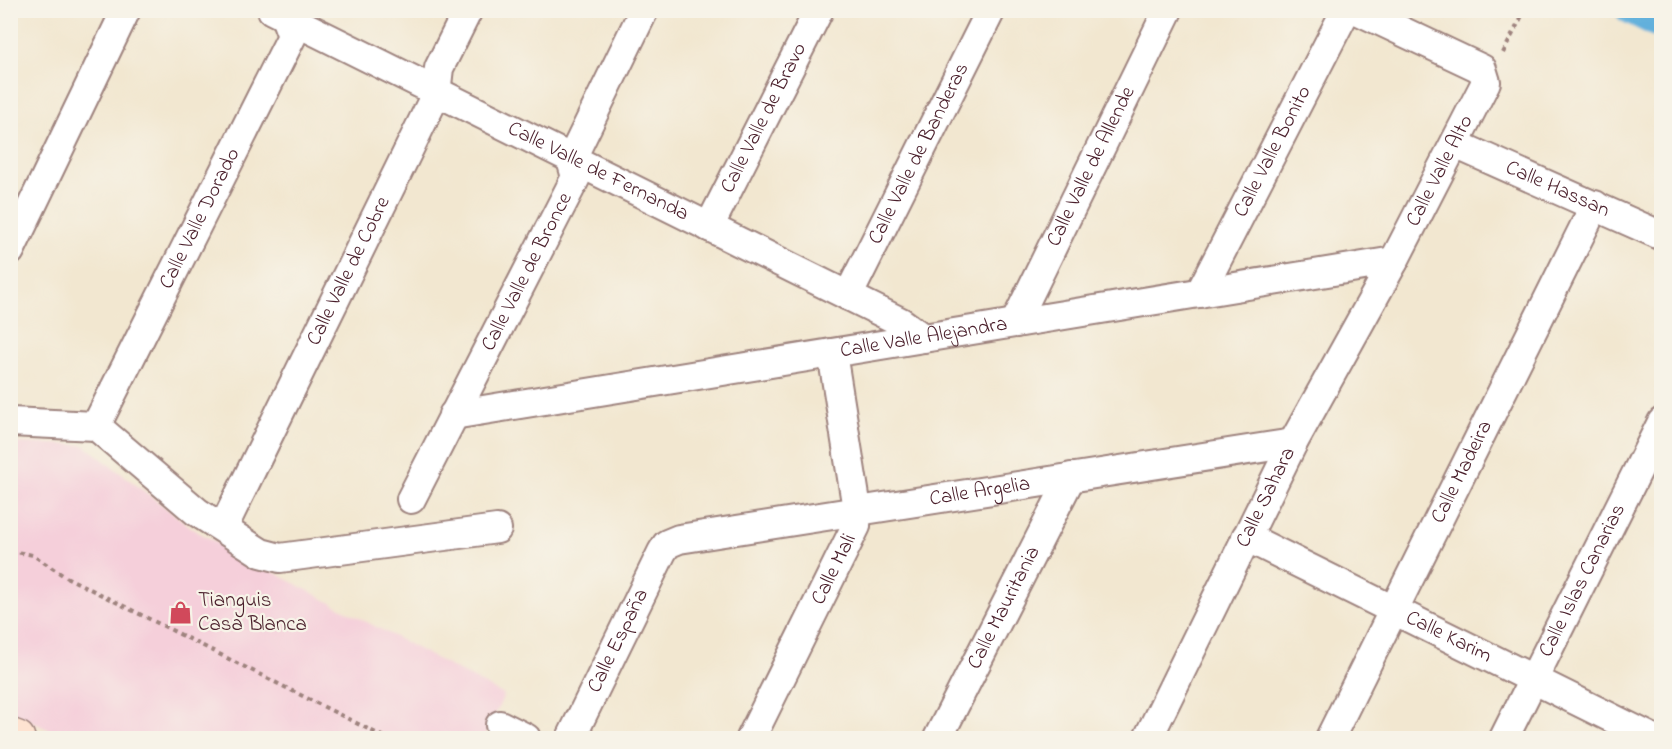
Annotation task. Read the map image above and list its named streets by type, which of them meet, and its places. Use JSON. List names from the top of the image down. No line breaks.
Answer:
{"streets":{"street":["Calle Valle de Bravo","Calle Valle Bonito","Calle Valle de Banderas","Calle Valle de Allende","Calle Valle Alto","Calle Valle de Fernanda","Calle Hassan","Calle Valle Dorado","Calle Valle de Cobre","Calle Valle de Bronce","Calle Valle Alejandra","Calle Madeira","Calle Argelia","Calle Sahara","Calle Mali","Calle Islas Canarias","Calle Mauritania","Calle Karim","Calle España"]},"crossings":[["Calle Valle de Bravo","Calle Valle de Fernanda"],["Calle Valle Bonito","Calle Valle Alejandra"],["Calle Valle de Banderas","Calle Valle de Fernanda"],["Calle Valle de Allende","Calle Valle Alejandra"],["Calle Valle Alto","Calle Hassan"],["Calle Valle Alto","Calle Valle Alejandra"],["Calle Valle Alto","Calle Sahara"],["Calle Valle de Fernanda","Calle Valle Dorado"],["Calle Valle de Fernanda","Calle Valle de Cobre"],["Calle Valle de Fernanda","Calle Valle de Bronce"],["Calle Valle de Fernanda","Calle Valle Alejandra"],["Calle Hassan","Calle Madeira"],["Calle Valle de Bronce","Calle Valle Alejandra"],["Calle Valle Alejandra","Calle Sahara"],["Calle Valle Alejandra","Calle Mali"],["Calle Madeira","Calle Karim"],["Calle Argelia","Calle Sahara"],["Calle Argelia","Calle Mali"],["Calle Argelia","Calle Mauritania"],["Calle Argelia","Calle España"],["Calle Sahara","Calle Karim"],["Calle Islas Canarias","Calle Karim"]],"places":{"shop":["Tianguis Casa Blanca"]}}
